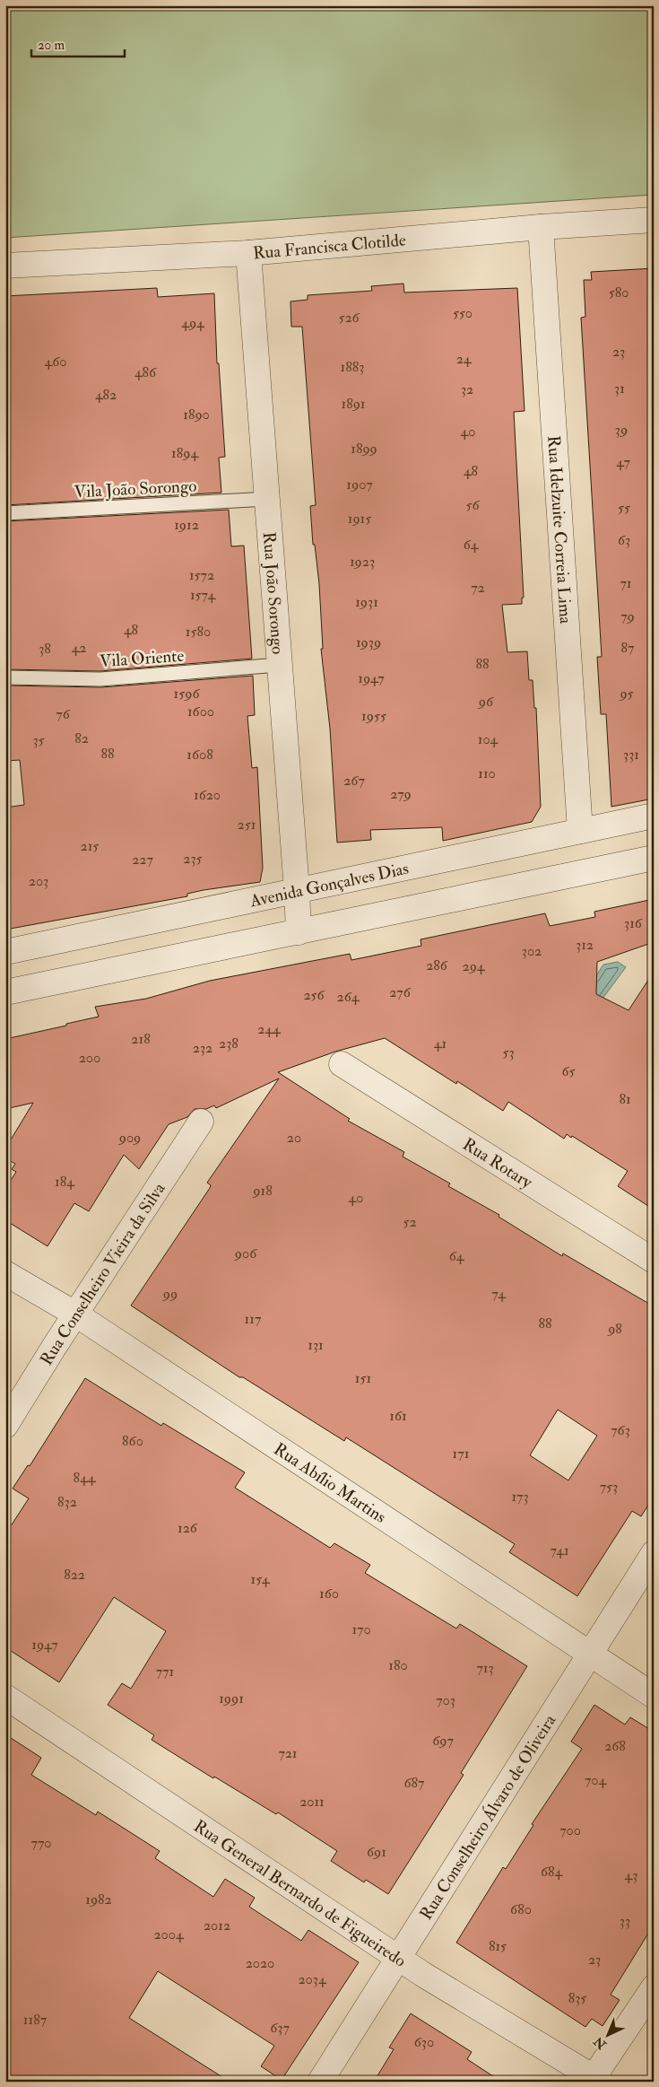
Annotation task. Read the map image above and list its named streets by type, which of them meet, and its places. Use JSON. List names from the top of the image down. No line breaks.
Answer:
{"streets":{"street":["Rua Francisca Clotilde","Rua Idelzuite Correia Lima","Rua João Sorongo","Avenida Gonçalves Dias","Rua Rotary","Rua Conselheiro Vieira da Silva","Rua Abílio Martins","Rua Conselheiro Álvaro de Oliveira","Rua General Bernardo de Figueiredo"],"lane":["Vila João Sorongo","Vila Oriente"]},"crossings":[["Rua Francisca Clotilde","Rua Idelzuite Correia Lima"],["Rua Francisca Clotilde","Rua João Sorongo"],["Vila João Sorongo","Rua João Sorongo"],["Rua Idelzuite Correia Lima","Avenida Gonçalves Dias"],["Rua João Sorongo","Vila Oriente"],["Rua João Sorongo","Avenida Gonçalves Dias"],["Rua Conselheiro Vieira da Silva","Rua Abílio Martins"],["Rua Abílio Martins","Rua Conselheiro Álvaro de Oliveira"],["Rua Conselheiro Álvaro de Oliveira","Rua General Bernardo de Figueiredo"]],"house_numbers":["580","550","526","494","23","24","460","1883","486","31","32","482","1891","1890","39","40","1899","1894","47","48","1907","56","55","1915","1912","63","64","1923","1572","71","72","1574","1931","79","48","1580","1939","42","87","38","88","1947","1596","95","96","1600","76","1955","82","104","35","88","1608","331","110","267","279","1620","251","215","235","227","203","316","312","302","286","294","276","256","264","244","218","238","41","232","53","200","65","81","909","20","184","918","40","52","906","64","99","74","117","88","98","131","151","161","763","860","171","844","753","173","832","126","741","822","154","160","170","1947","180","713","771","1991","703","697","268","721","704","687","2011","700","770","691","684","43","1982","680","33","2012","2004","815","23","2020","2034","835","1187","637","630"],"scale_bar":"20 m","north":"bottom left"}
